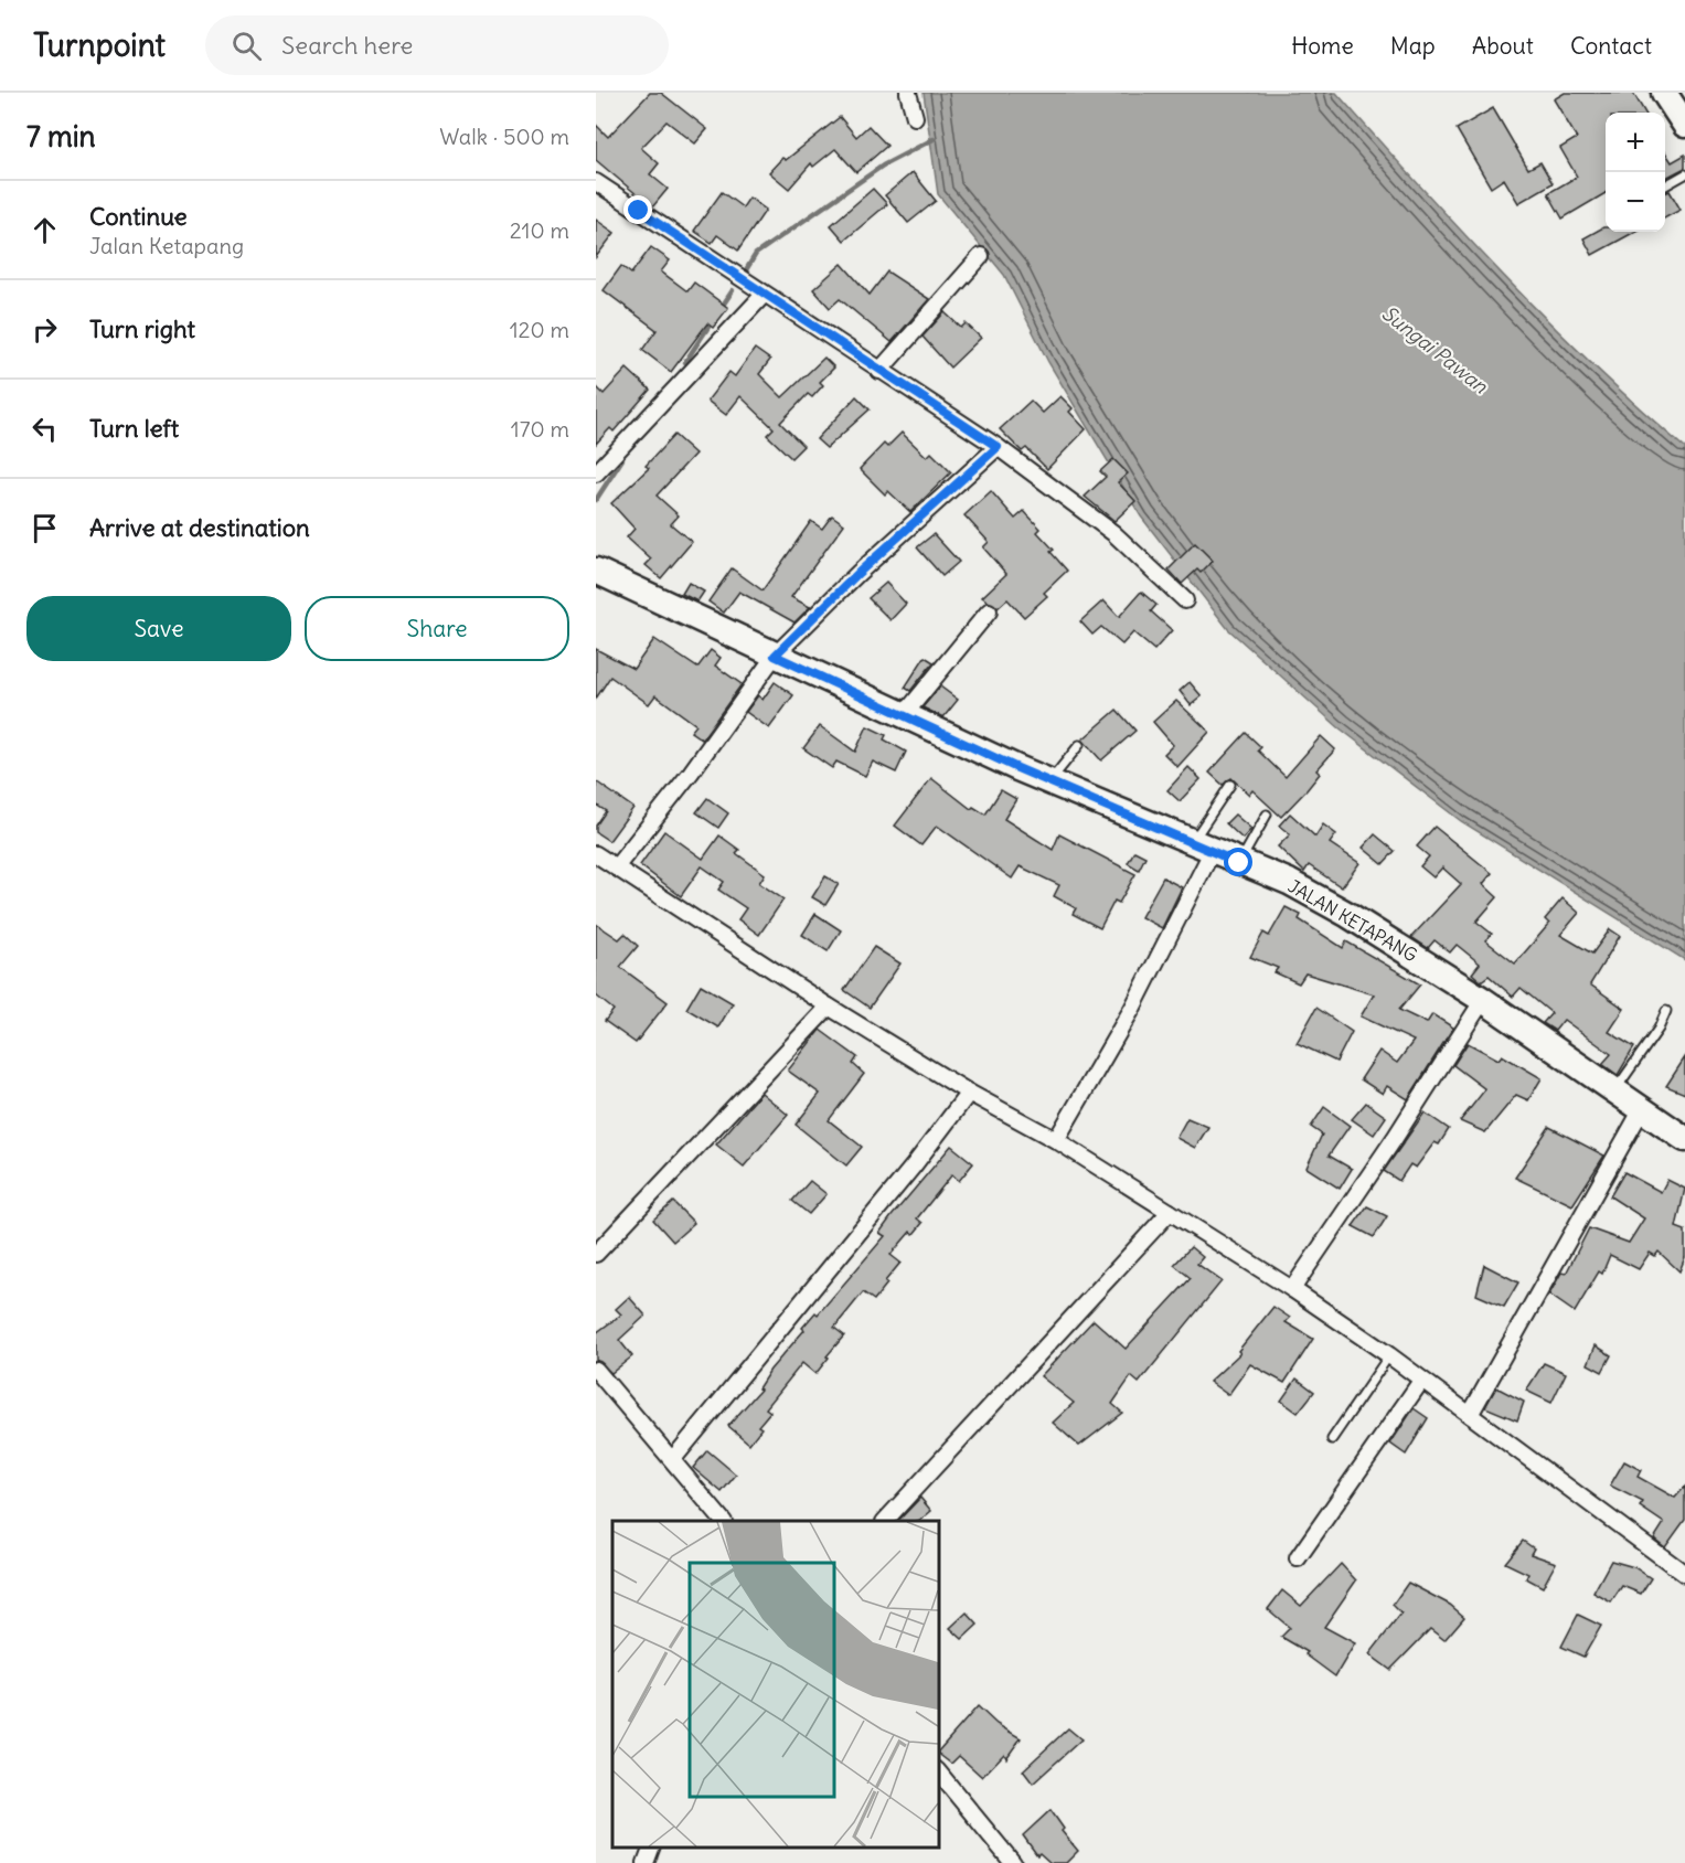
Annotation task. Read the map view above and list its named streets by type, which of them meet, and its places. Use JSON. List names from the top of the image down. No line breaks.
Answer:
{"streets":{"main road":["JALAN KETAPANG"]},"water":["Sungai Pawan"],"page":{"header":"Turnpoint","search":"Search here","nav":["Home","Map","About","Contact"],"heading":["7 min","Walk · 500 m"],"map_buttons":["+","−"],"list":[["Continue","Jalan Ketapang","210 m"],["Turn right","120 m"],["Turn left","170 m"],"Arrive at destination"],"buttons":["Save","Share"]}}
